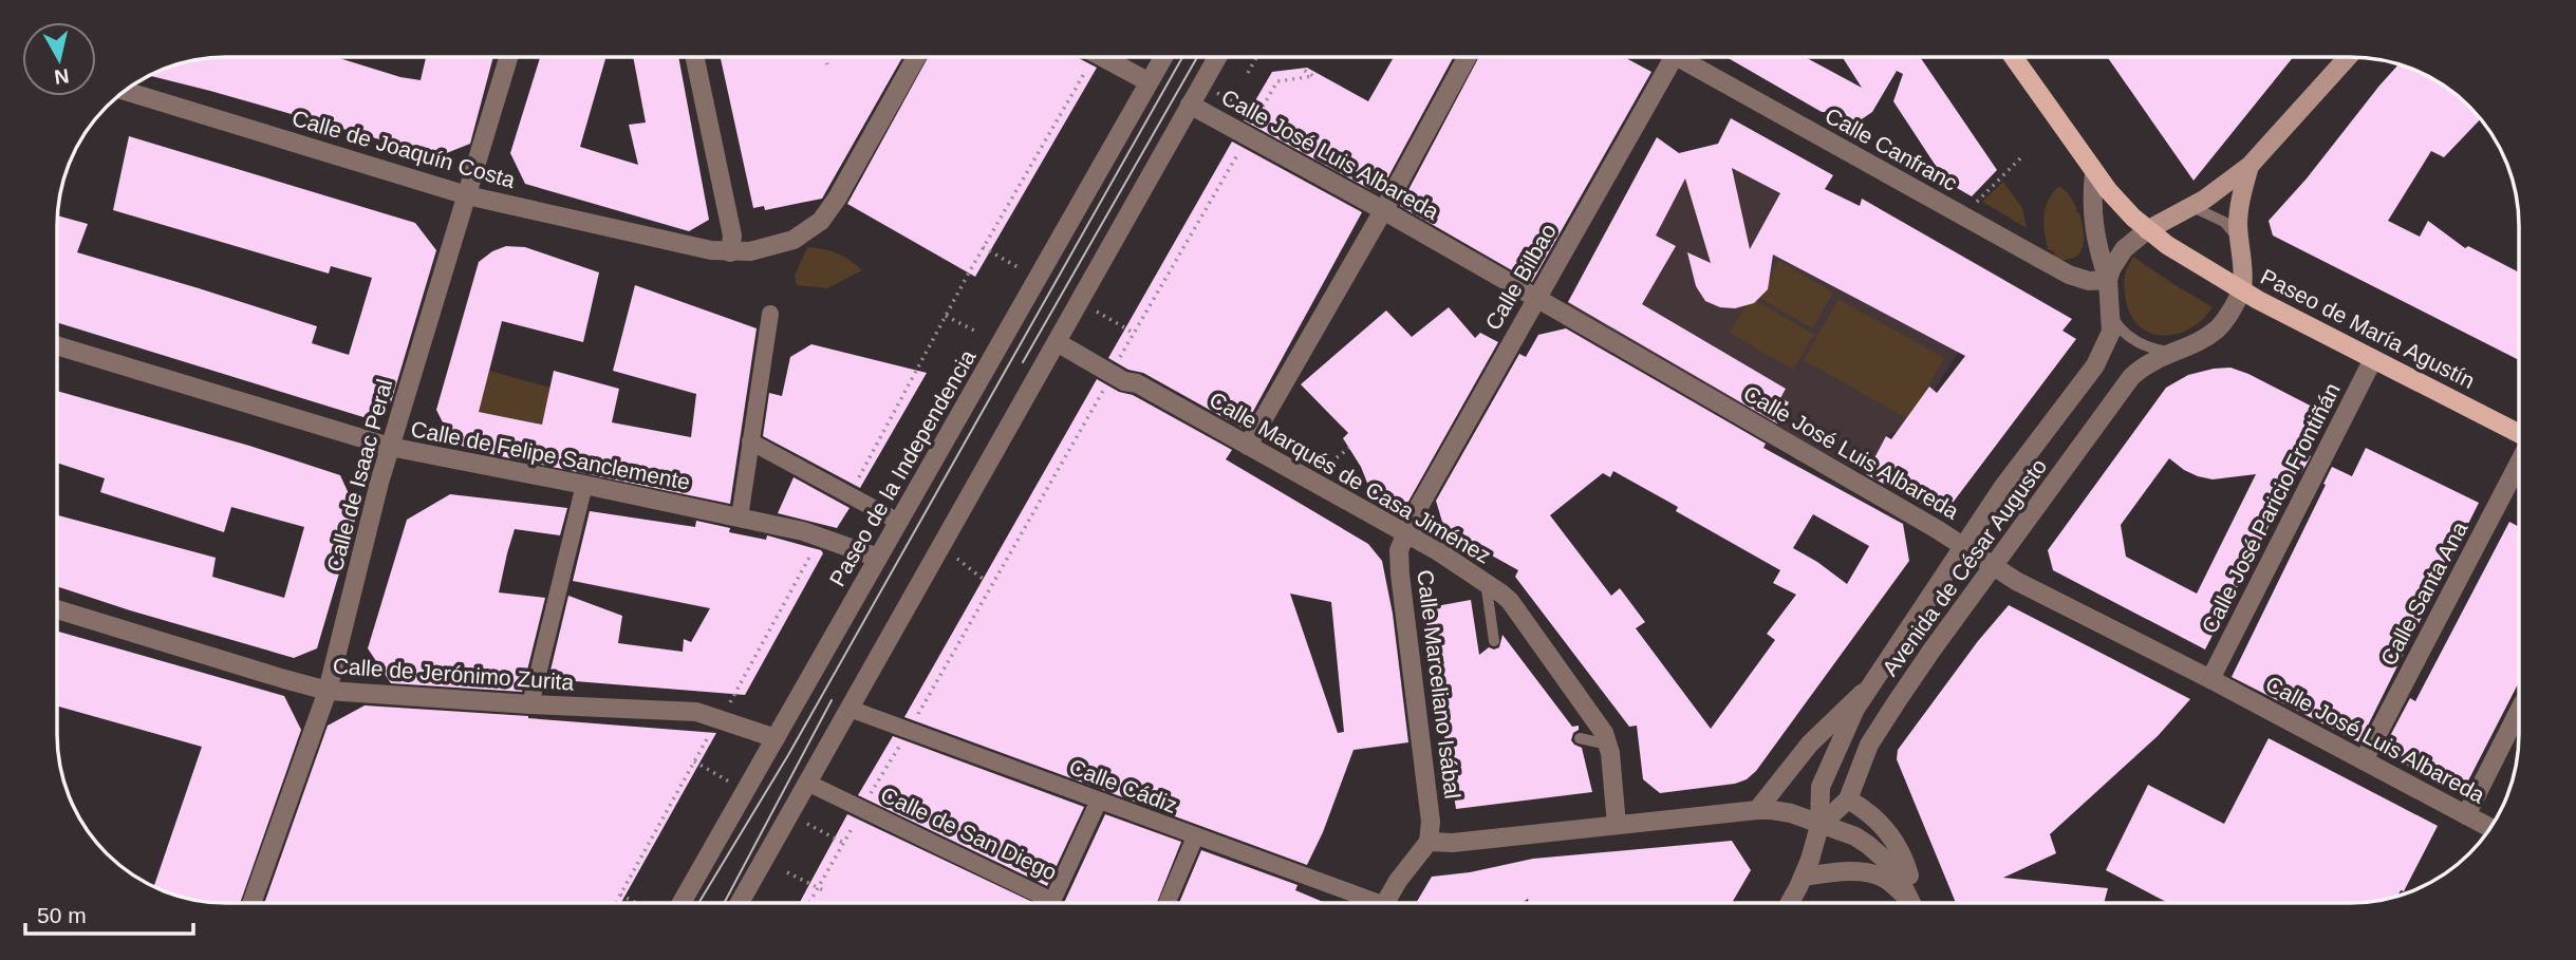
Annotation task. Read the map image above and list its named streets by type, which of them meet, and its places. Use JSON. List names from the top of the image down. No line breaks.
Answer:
{"streets":{"main road":["Paseo de María Agustín"],"street":["Calle de Joaquín Costa","Calle Canfranc","Calle José Luis Albareda","Calle Bilbao","Calle de Felipe Sanclemente","Paseo de la Independencia","Calle de Isaac Peral","Calle Marqués de Casa Jiménez","Calle José Paricio Frontiñán","Avenida de César Augusto","Calle Santa Ana","Calle de Jerónimo Zurita","Calle Marceliano Isábal","Calle Cádiz","Calle de San Diego"]},"crossings":[["Calle de Joaquín Costa","Calle de Isaac Peral"],["Calle Canfranc","Paseo de María Agustín"],["Calle Canfranc","Avenida de César Augusto"],["Calle José Luis Albareda","Calle Bilbao"],["Calle José Luis Albareda","Calle José Paricio Frontiñán"],["Calle José Luis Albareda","Avenida de César Augusto"],["Calle José Luis Albareda","Calle Santa Ana"],["Calle Bilbao","Calle Marqués de Casa Jiménez"],["Calle Bilbao","Calle Marceliano Isábal"],["Paseo de María Agustín","Calle José Paricio Frontiñán"],["Paseo de María Agustín","Avenida de César Augusto"],["Calle de Felipe Sanclemente","Paseo de la Independencia"],["Calle de Felipe Sanclemente","Calle de Isaac Peral"],["Paseo de la Independencia","Calle de Jerónimo Zurita"],["Calle de Isaac Peral","Calle de Jerónimo Zurita"],["Calle Marqués de Casa Jiménez","Calle Marceliano Isábal"],["Calle Cádiz","Calle de San Diego"]],"scale_bar":"50 m","north":"bottom"}
